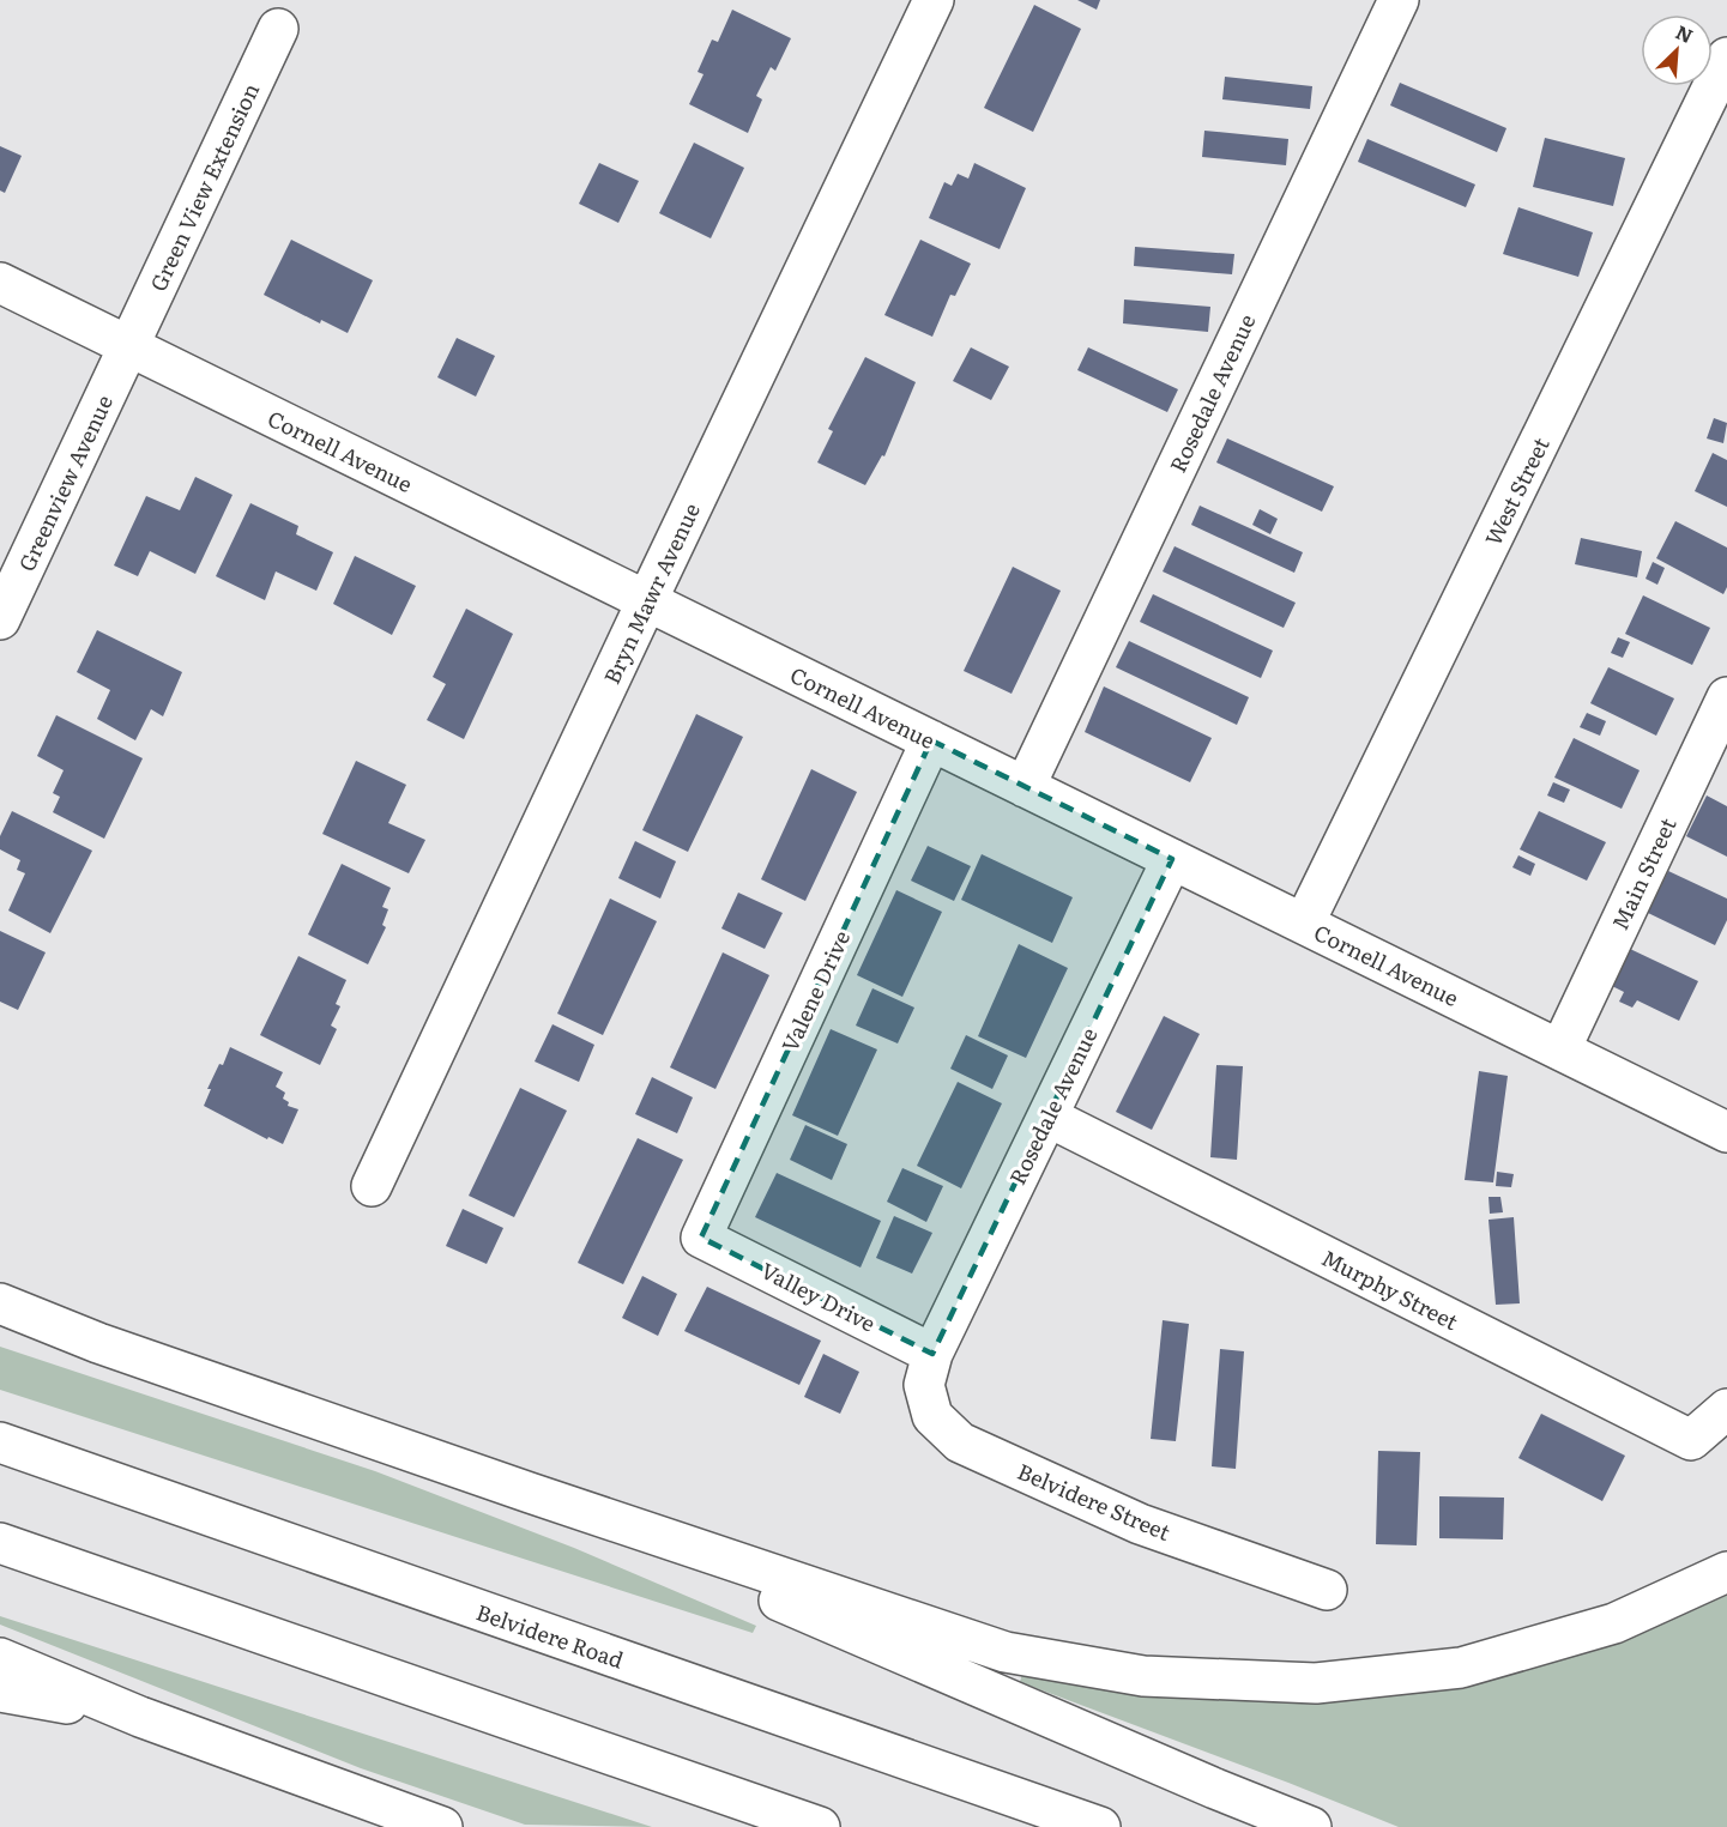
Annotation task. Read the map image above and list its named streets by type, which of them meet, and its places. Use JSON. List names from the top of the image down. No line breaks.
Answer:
{"streets":{"street":["Green View Extension","Rosedale Avenue","Cornell Avenue","Greenview Avenue","West Street","Bryn Mawr Avenue","Main Street","Valene Drive","Murphy Street","Valley Drive","Belvidere Street","Belvidere Road"]},"crossings":[["Green View Extension","Cornell Avenue"],["Green View Extension","Greenview Avenue"],["Rosedale Avenue","Cornell Avenue"],["Rosedale Avenue","Murphy Street"],["Rosedale Avenue","Valley Drive"],["Rosedale Avenue","Belvidere Street"],["Cornell Avenue","Greenview Avenue"],["Cornell Avenue","West Street"],["Cornell Avenue","Bryn Mawr Avenue"],["Cornell Avenue","Main Street"],["Cornell Avenue","Valene Drive"],["Valene Drive","Valley Drive"],["Valley Drive","Belvidere Street"]],"north":"top right"}
